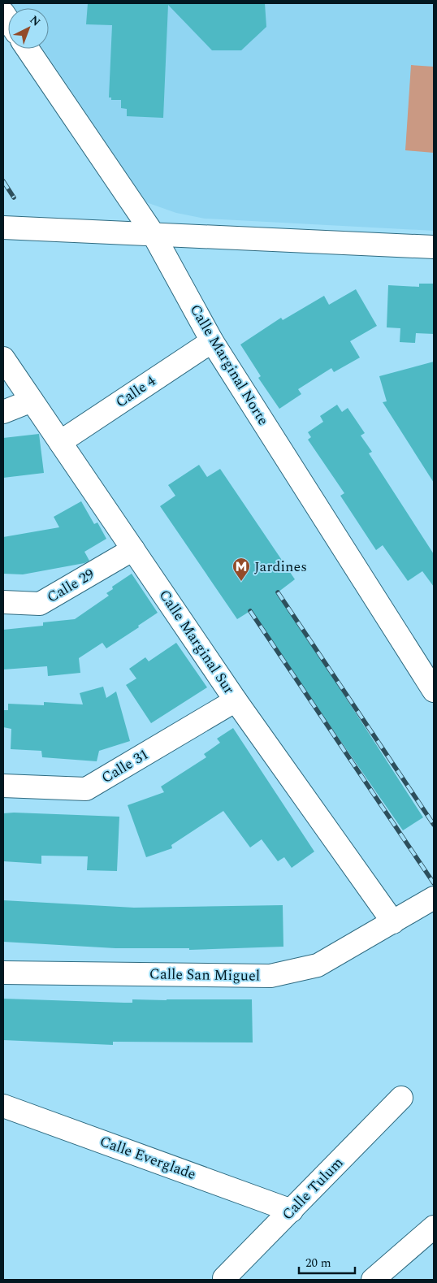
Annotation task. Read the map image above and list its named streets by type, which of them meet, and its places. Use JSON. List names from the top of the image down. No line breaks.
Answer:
{"streets":{"street":["Calle Marginal Norte","Calle 4","Calle 29","Calle Marginal Sur","Calle 31","Calle San Miguel","Calle Everglade","Calle Tulum"]},"crossings":[["Calle Marginal Norte","Calle 4"],["Calle 4","Calle Marginal Sur"],["Calle 29","Calle Marginal Sur"],["Calle Marginal Sur","Calle 31"],["Calle Marginal Sur","Calle San Miguel"],["Calle Everglade","Calle Tulum"]],"places":{"metro station":["Jardines"]},"scale_bar":"20 m","north":"top right"}
